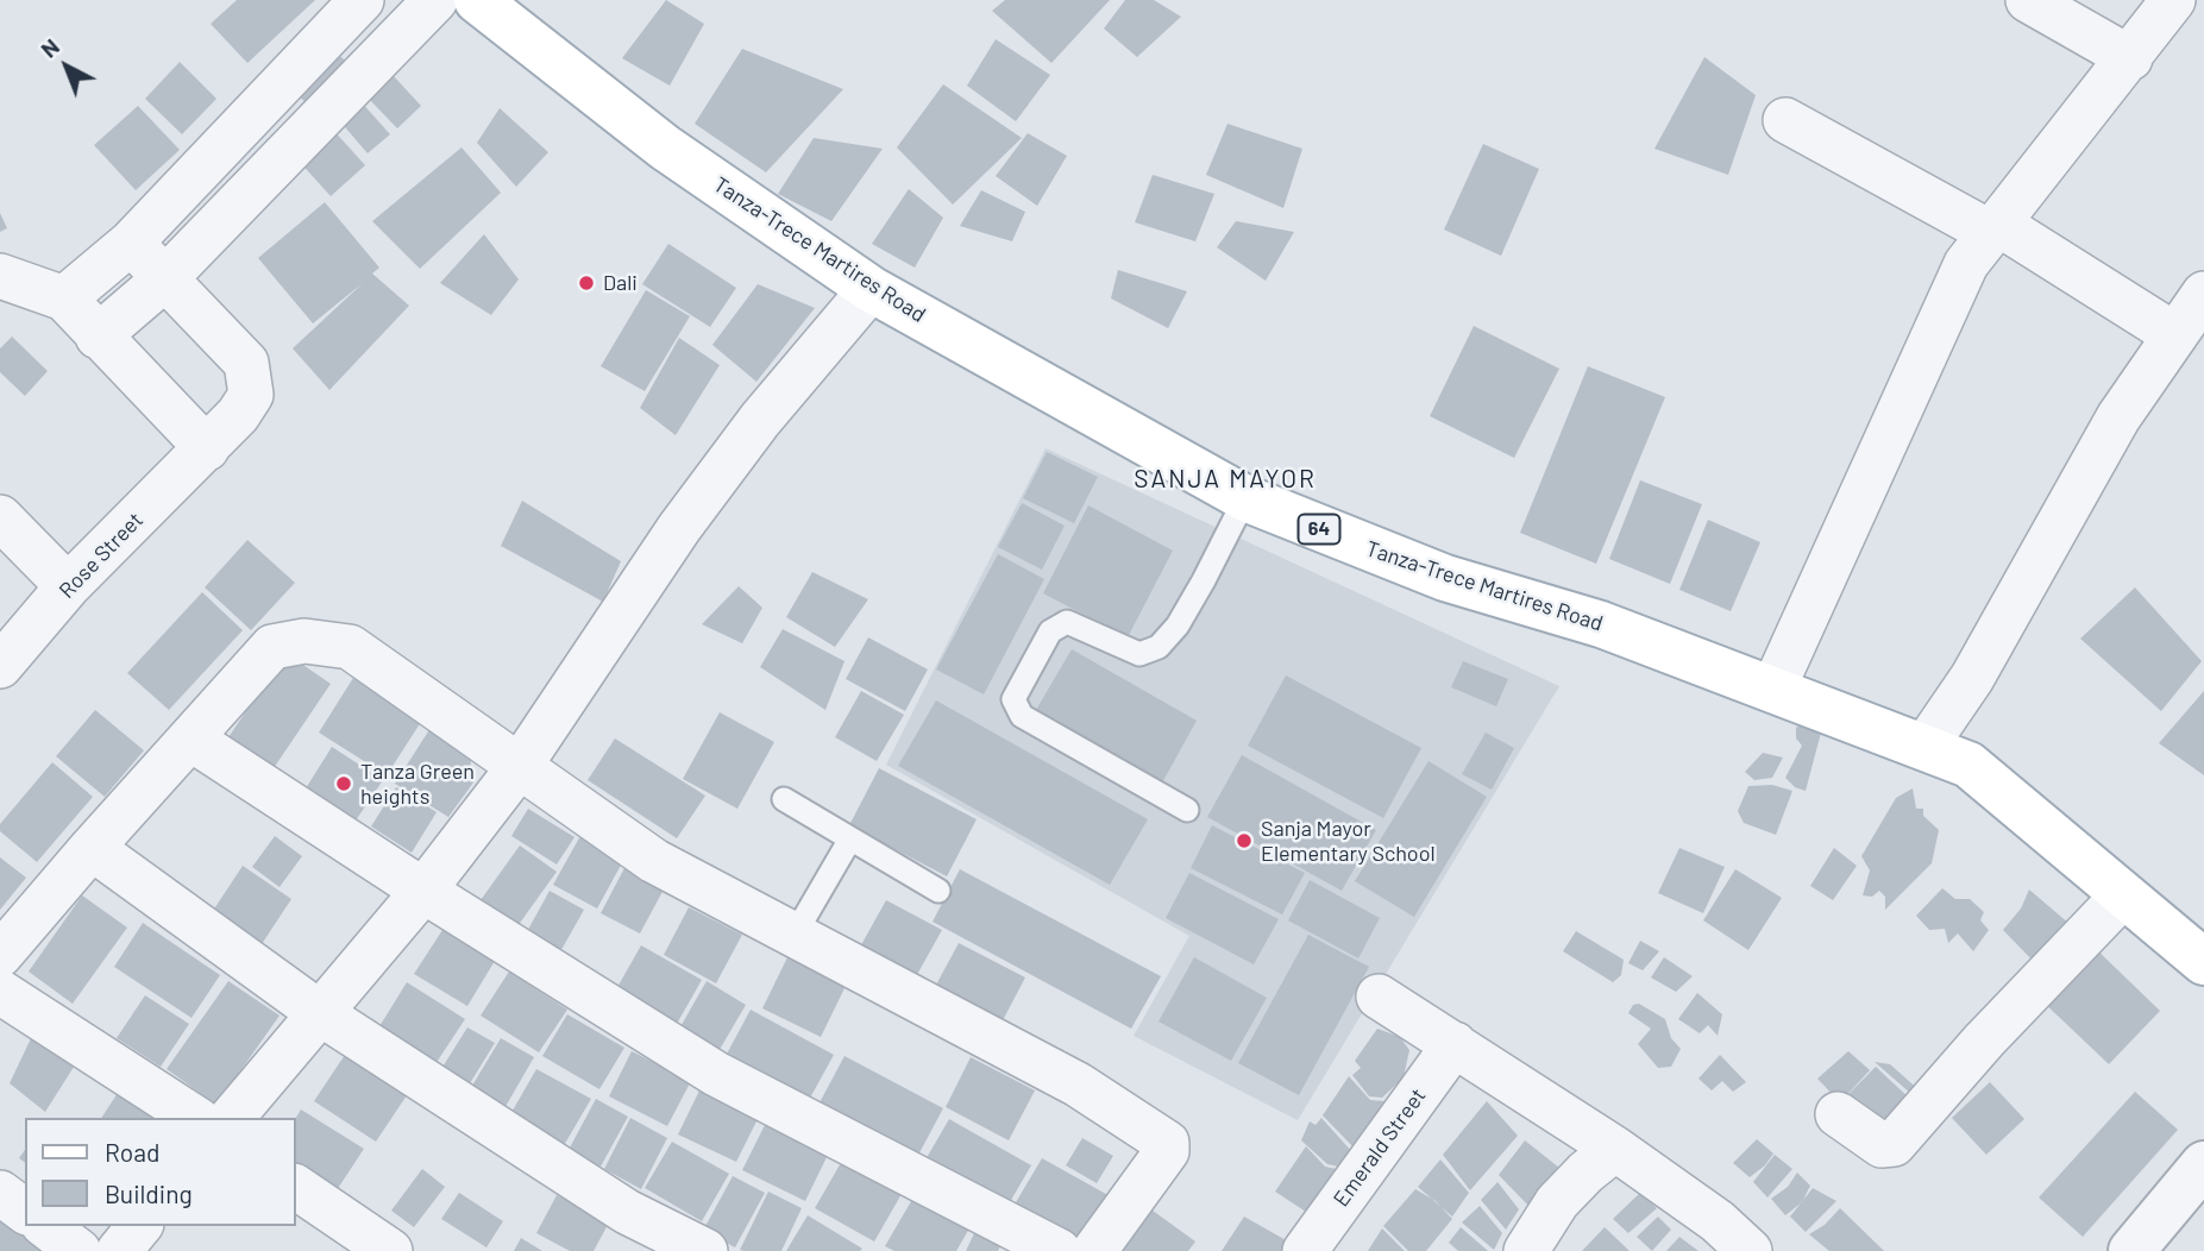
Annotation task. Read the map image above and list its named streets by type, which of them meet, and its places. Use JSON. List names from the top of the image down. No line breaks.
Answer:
{"streets":{"main road":["Tanza-Trece Martires Road","64"],"street":["Rose Street","Emerald Street"]},"districts":["SANJA MAYOR"],"places":["Dali","Tanza Green heights","Sanja Mayor Elementary School"],"legend":["Road","Building"],"north":"top left"}
